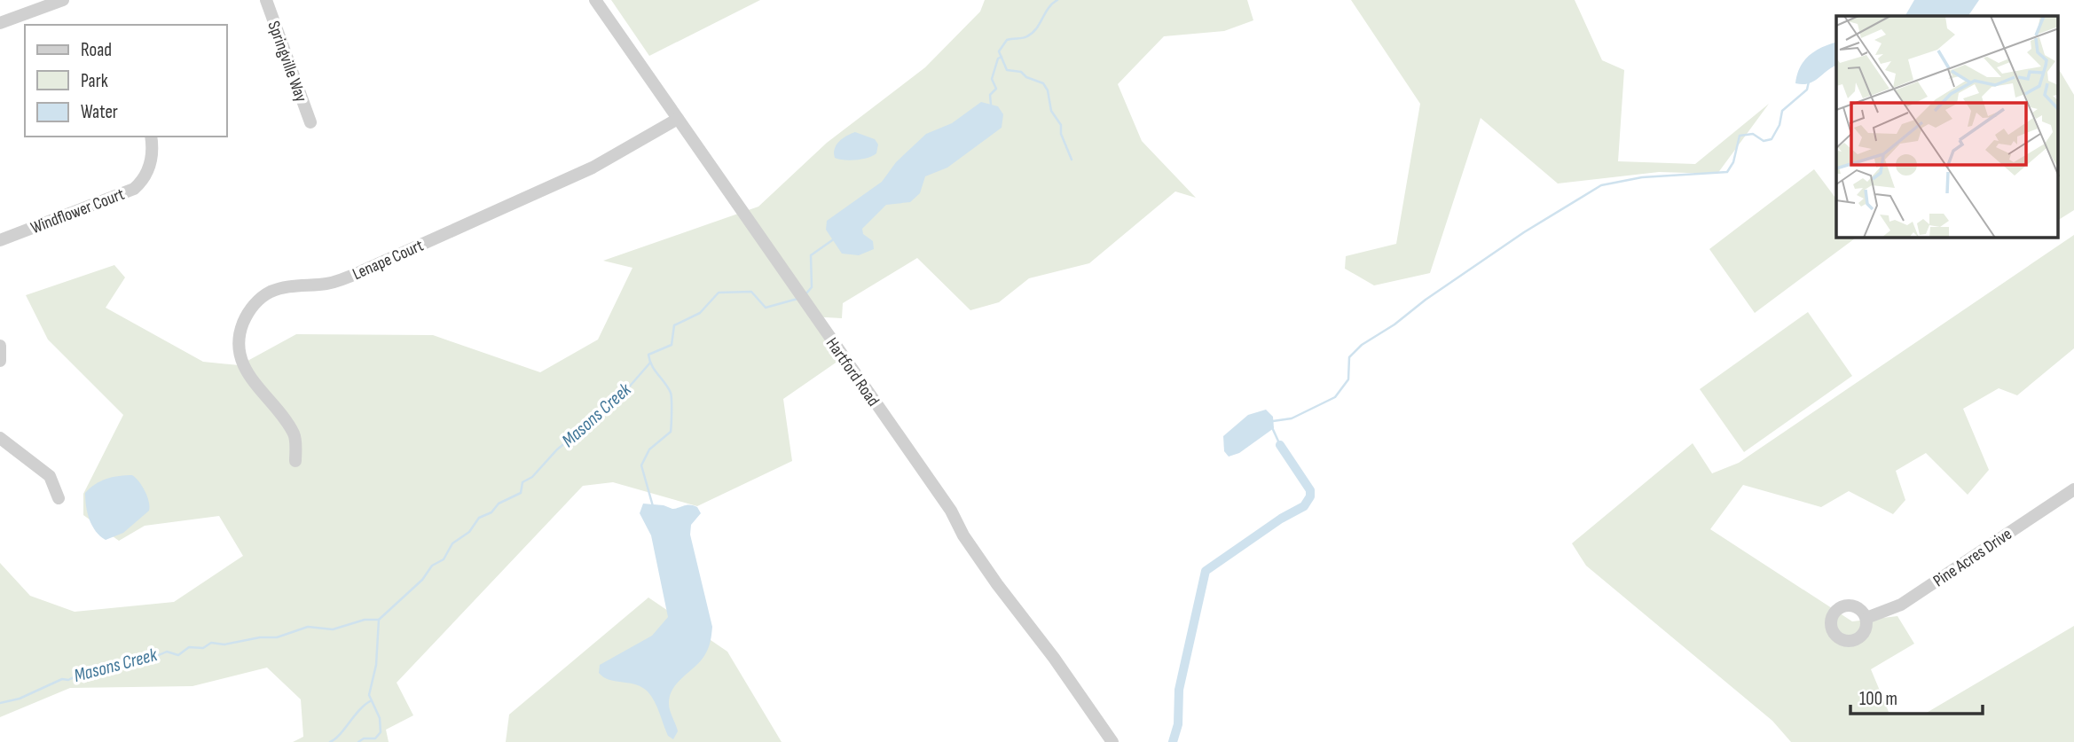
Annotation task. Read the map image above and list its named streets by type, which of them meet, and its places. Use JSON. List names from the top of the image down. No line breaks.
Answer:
{"streets":{"street":["Springville Way","Windflower Court","Lenape Court","Hartford Road","Pine Acres Drive"]},"crossings":[["Lenape Court","Hartford Road"]],"water":["Masons Creek"],"legend":["Road","Park","Water"],"scale_bar":"100 m"}
